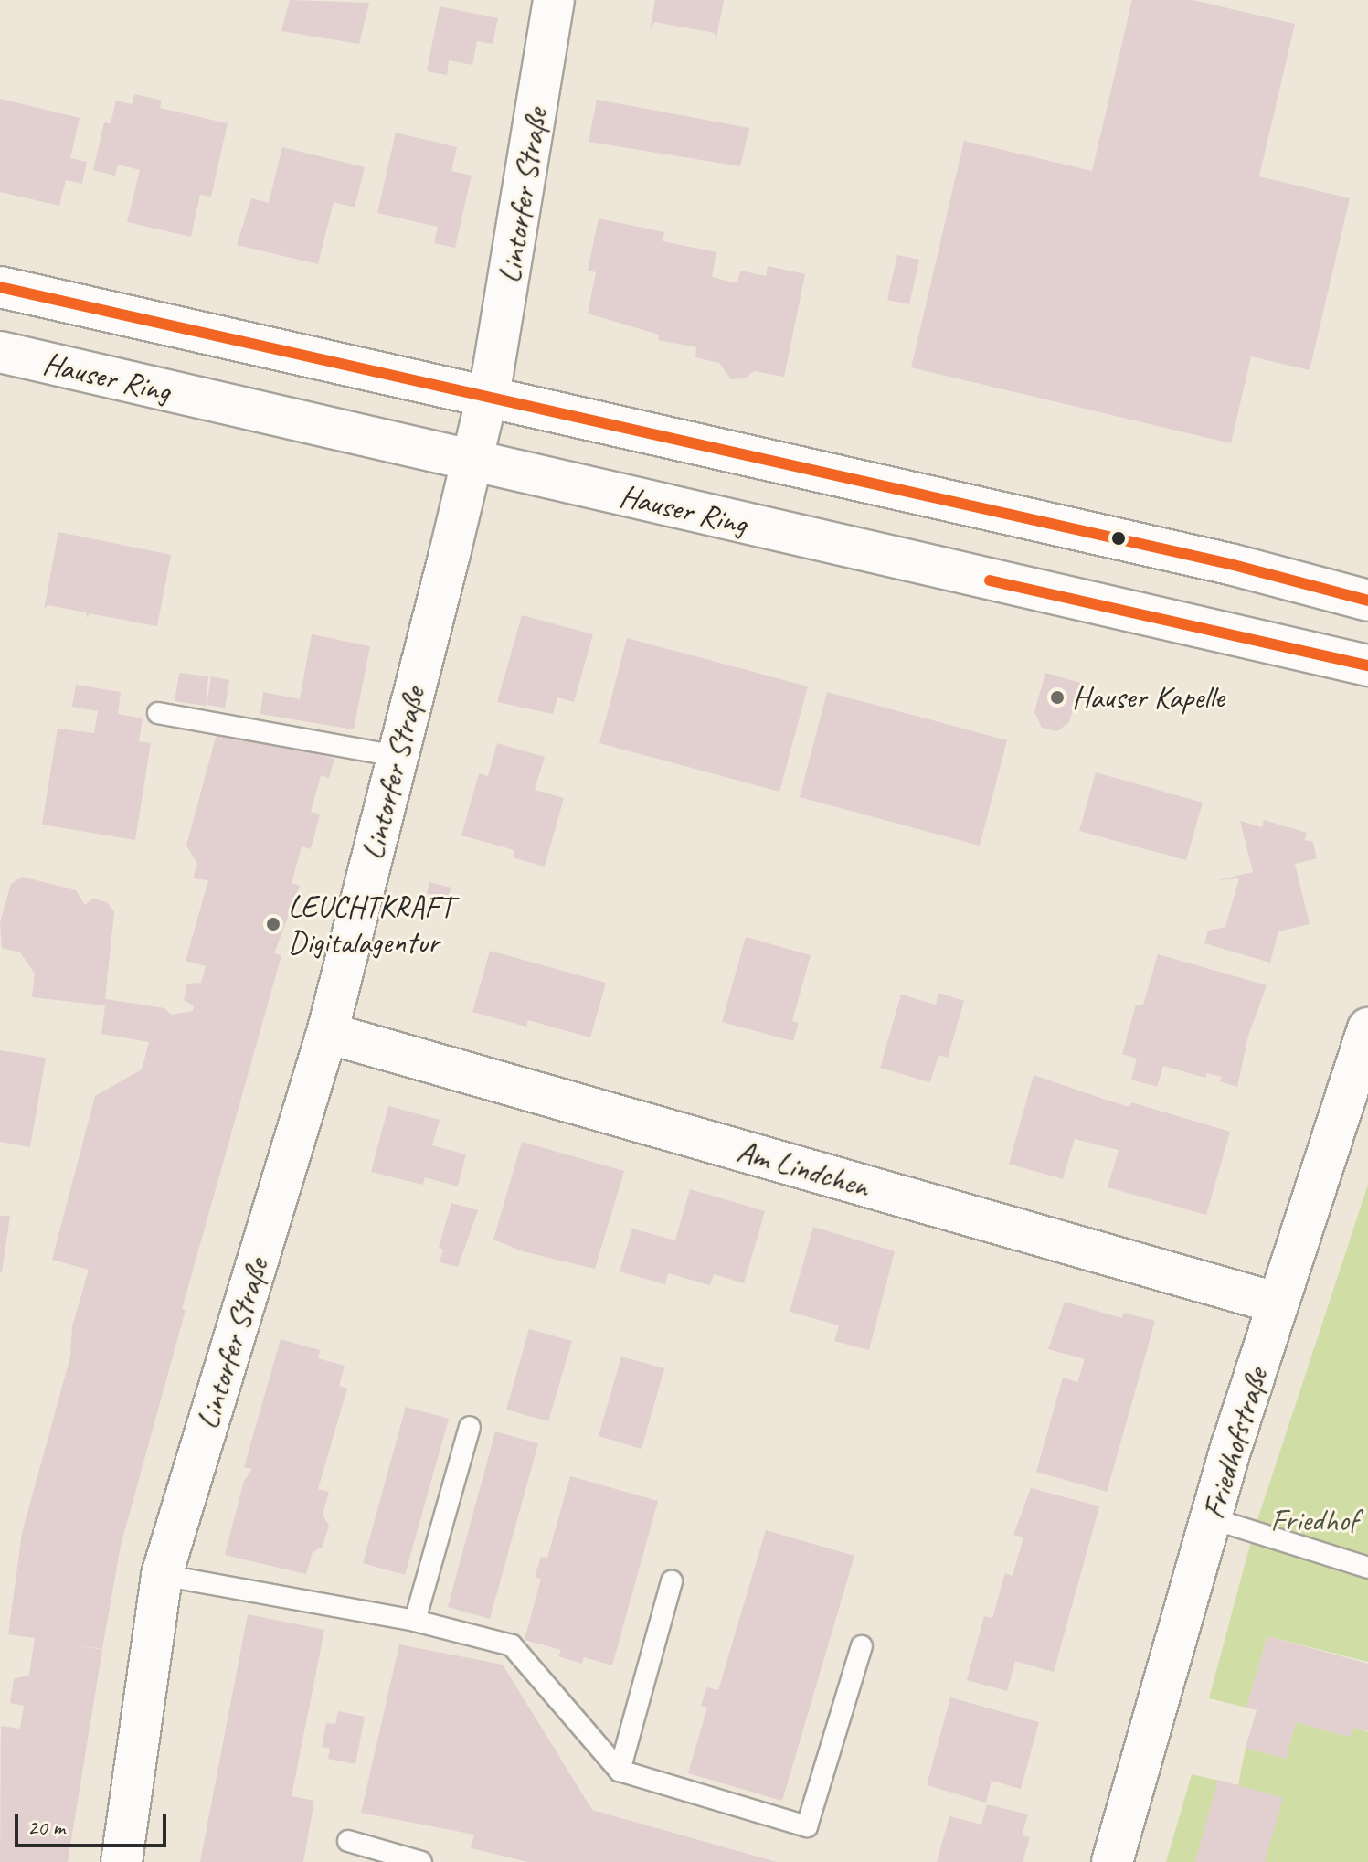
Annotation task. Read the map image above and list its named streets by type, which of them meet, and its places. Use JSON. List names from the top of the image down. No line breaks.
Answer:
{"streets":{"street":["Lintorfer Straße","Hauser Ring","Am Lindchen","Friedhofstraße"]},"crossings":[["Lintorfer Straße","Hauser Ring"],["Lintorfer Straße","Am Lindchen"],["Am Lindchen","Friedhofstraße"]],"parks":["Friedhof"],"places":["Hauser Kapelle","LEUCHTKRAFT Digitalagentur"],"scale_bar":"20 m"}
